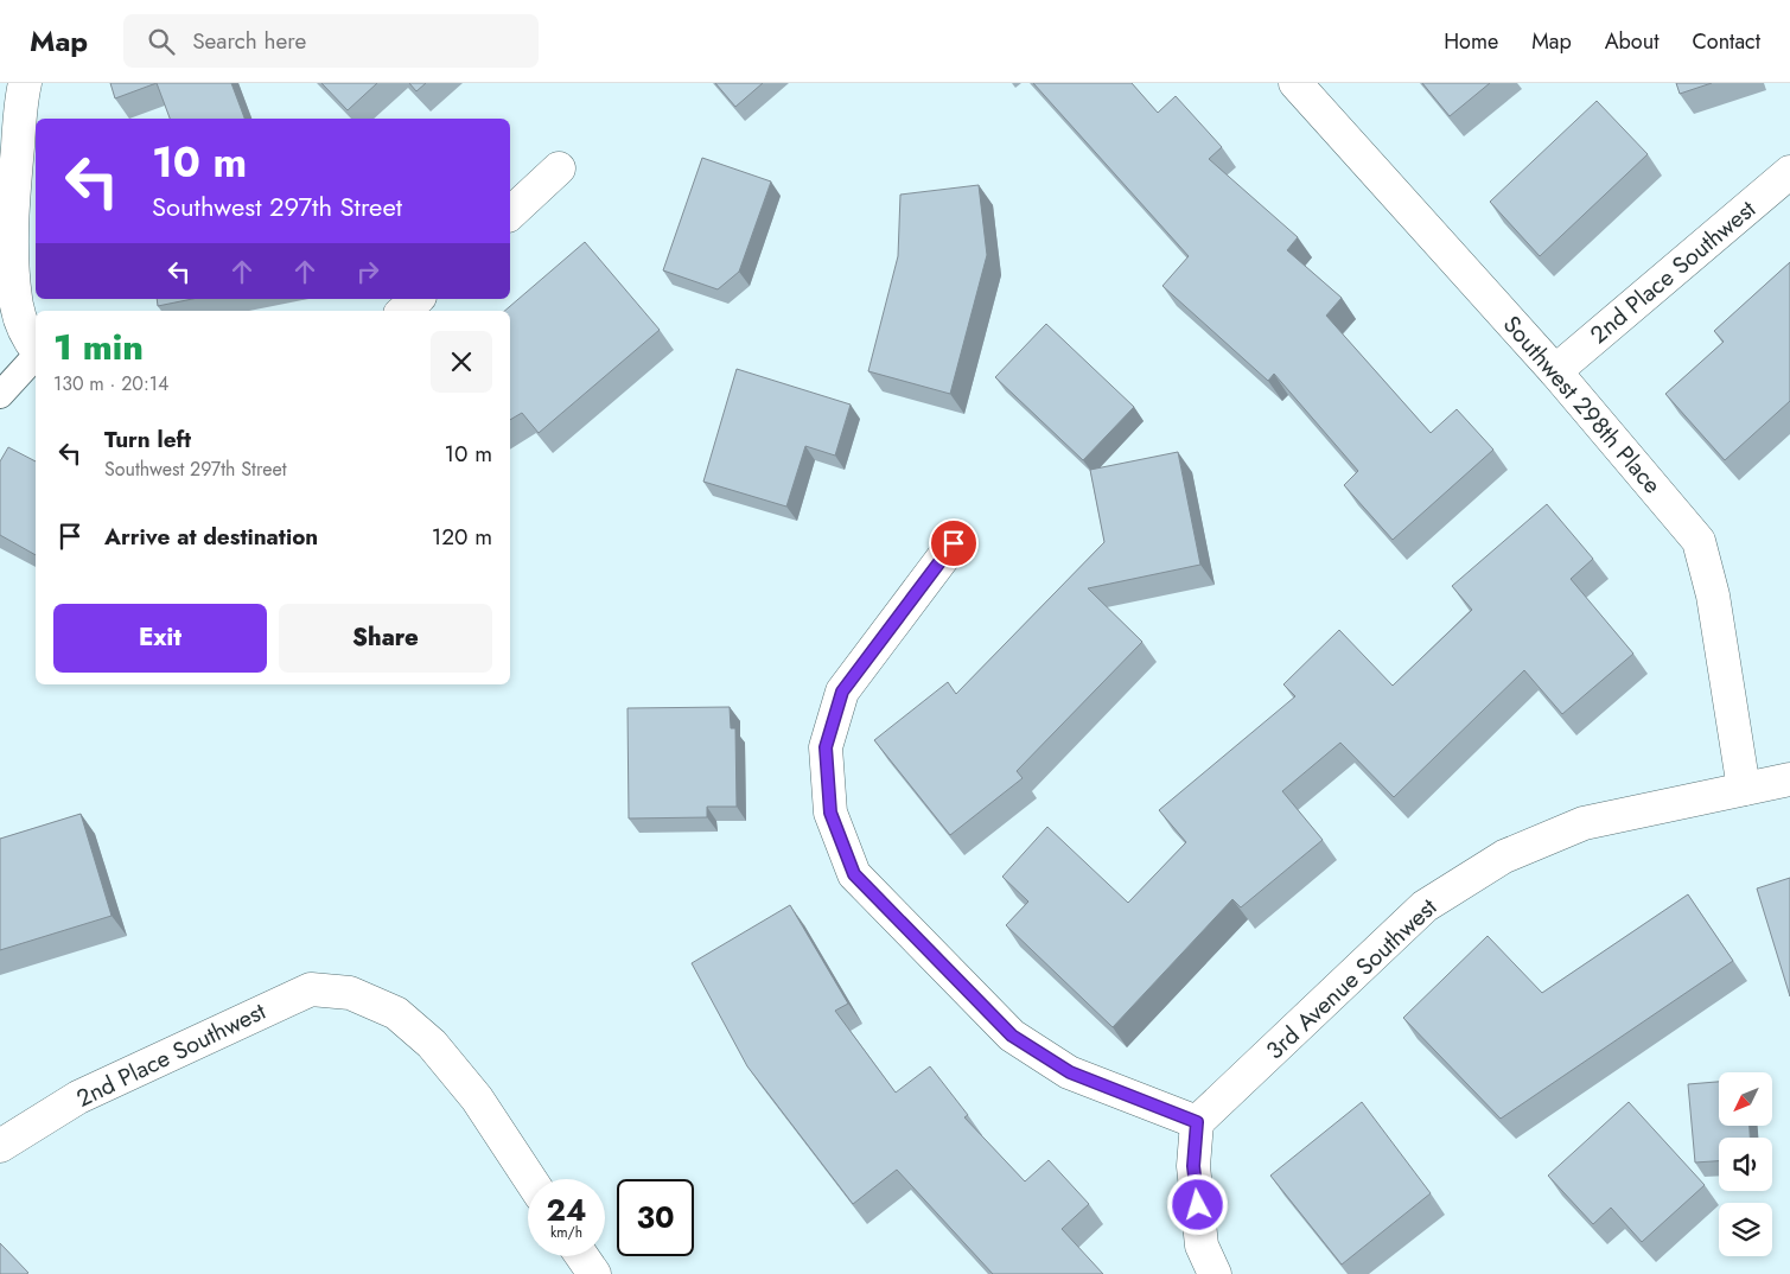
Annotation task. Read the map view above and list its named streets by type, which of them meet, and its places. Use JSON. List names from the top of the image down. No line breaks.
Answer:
{"streets":{"street":["2nd Place Southwest","Southwest 298th Place","3rd Avenue Southwest"]},"crossings":[["2nd Place Southwest","Southwest 298th Place"],["Southwest 298th Place","3rd Avenue Southwest"]],"north":"bottom left","page":{"header":"Map","search":"Search here","nav":["Home","Map","About","Contact"],"turn":["10 m","Southwest 297th Street"],"heading":["1 min","130 m · 20:14"],"list":[{"name":"Turn left","note":"Southwest 297th Street","value":"10 m"},{"name":"Arrive at destination","value":"120 m"}],"buttons":["Exit","Share"],"speed":"24 km/h","limit":"30"}}
